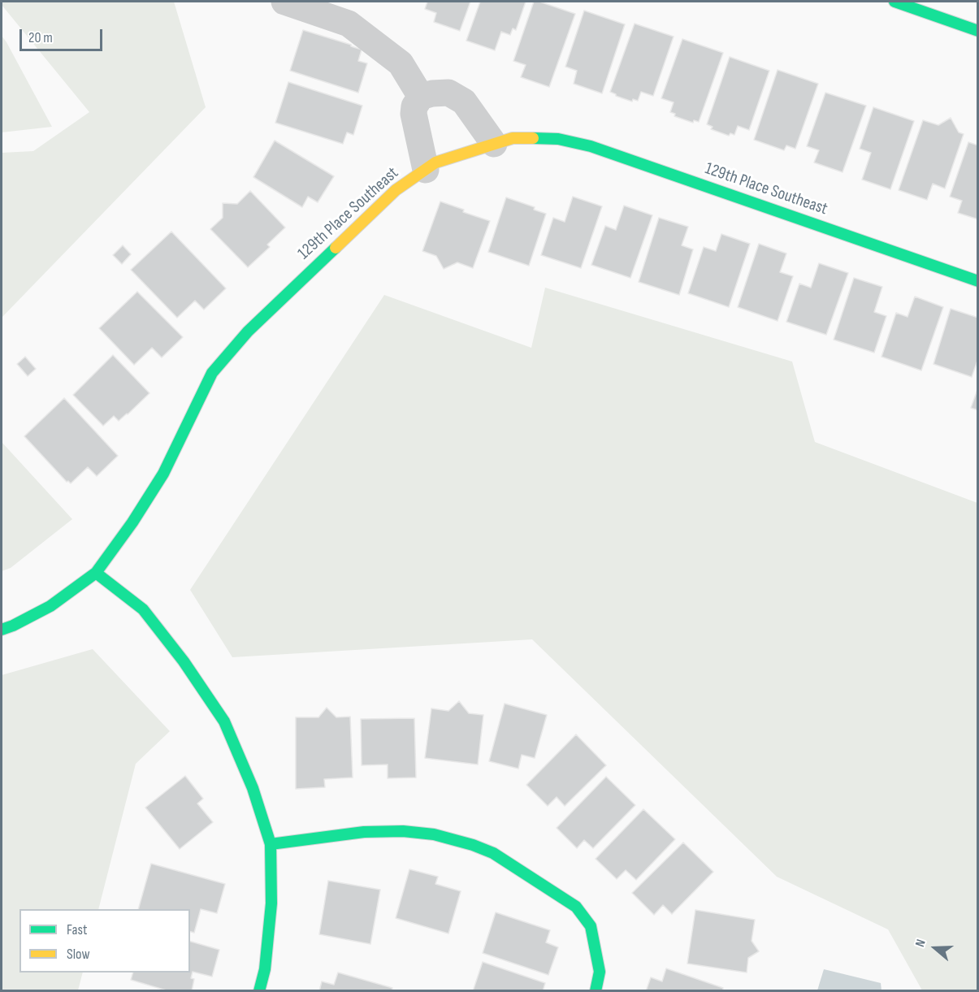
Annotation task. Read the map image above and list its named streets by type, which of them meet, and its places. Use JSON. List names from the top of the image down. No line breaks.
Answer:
{"streets":{"street":["129th Place Southeast"]},"legend":["Fast","Slow"],"scale_bar":"20 m","north":"left"}
